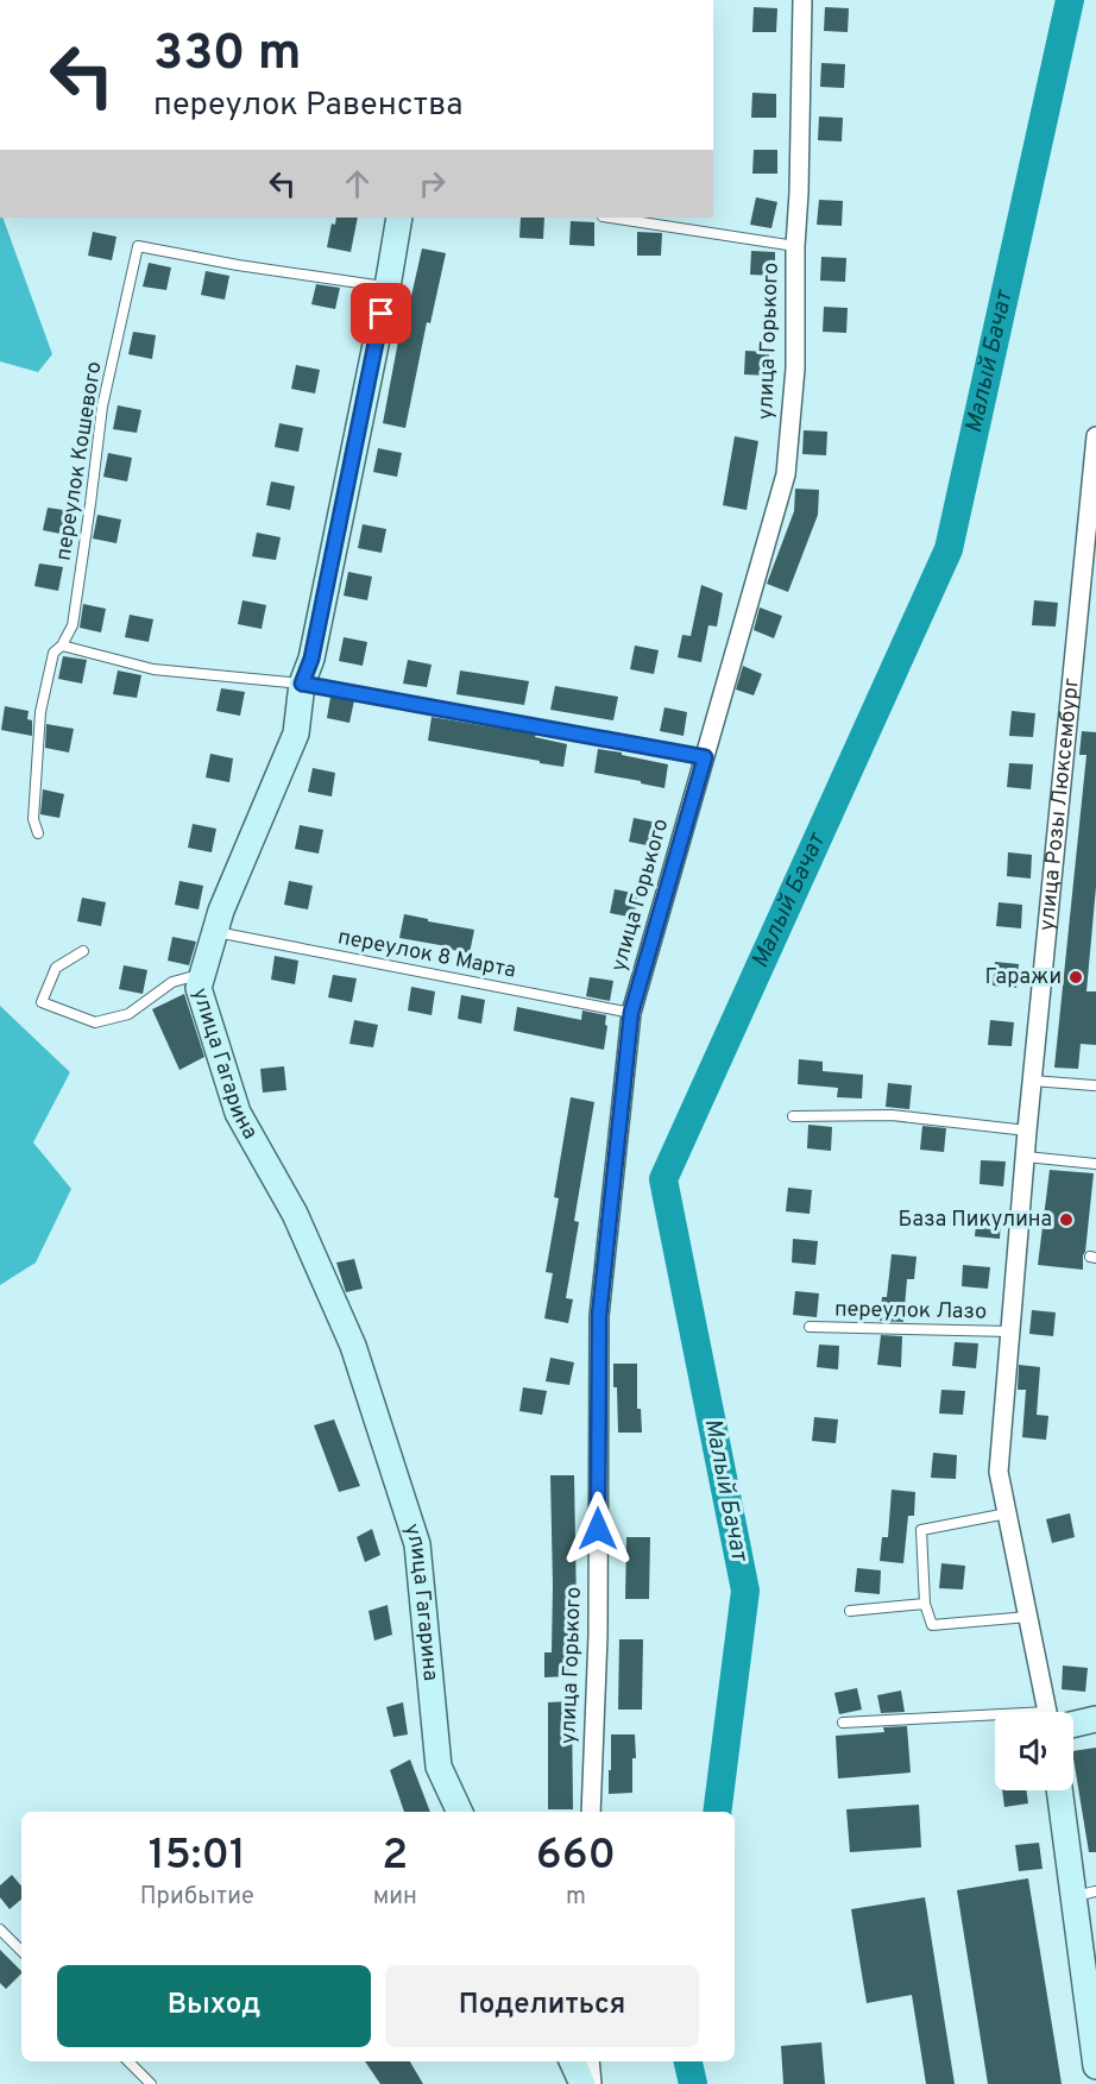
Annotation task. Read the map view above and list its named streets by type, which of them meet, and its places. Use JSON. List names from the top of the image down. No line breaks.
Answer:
{"streets":{"street":["улица Горького","улица Розы Люксембург","улица Гагарина"],"lane":["переулок Кошевого","переулок 8 Марта","переулок Лазо"]},"crossings":[["улица Горького","переулок 8 Марта"],["переулок Кошевого","улица Гагарина"],["улица Розы Люксембург","переулок Лазо"],["переулок 8 Марта","улица Гагарина"]],"water":["Малый Бачат"],"places":["Гаражи","База Пикулина"],"page":{"turn":["330 m","переулок Равенства"],"eta":["15:01","Прибытие","2","мин","660","m"],"buttons":["Выход","Поделиться"]}}
